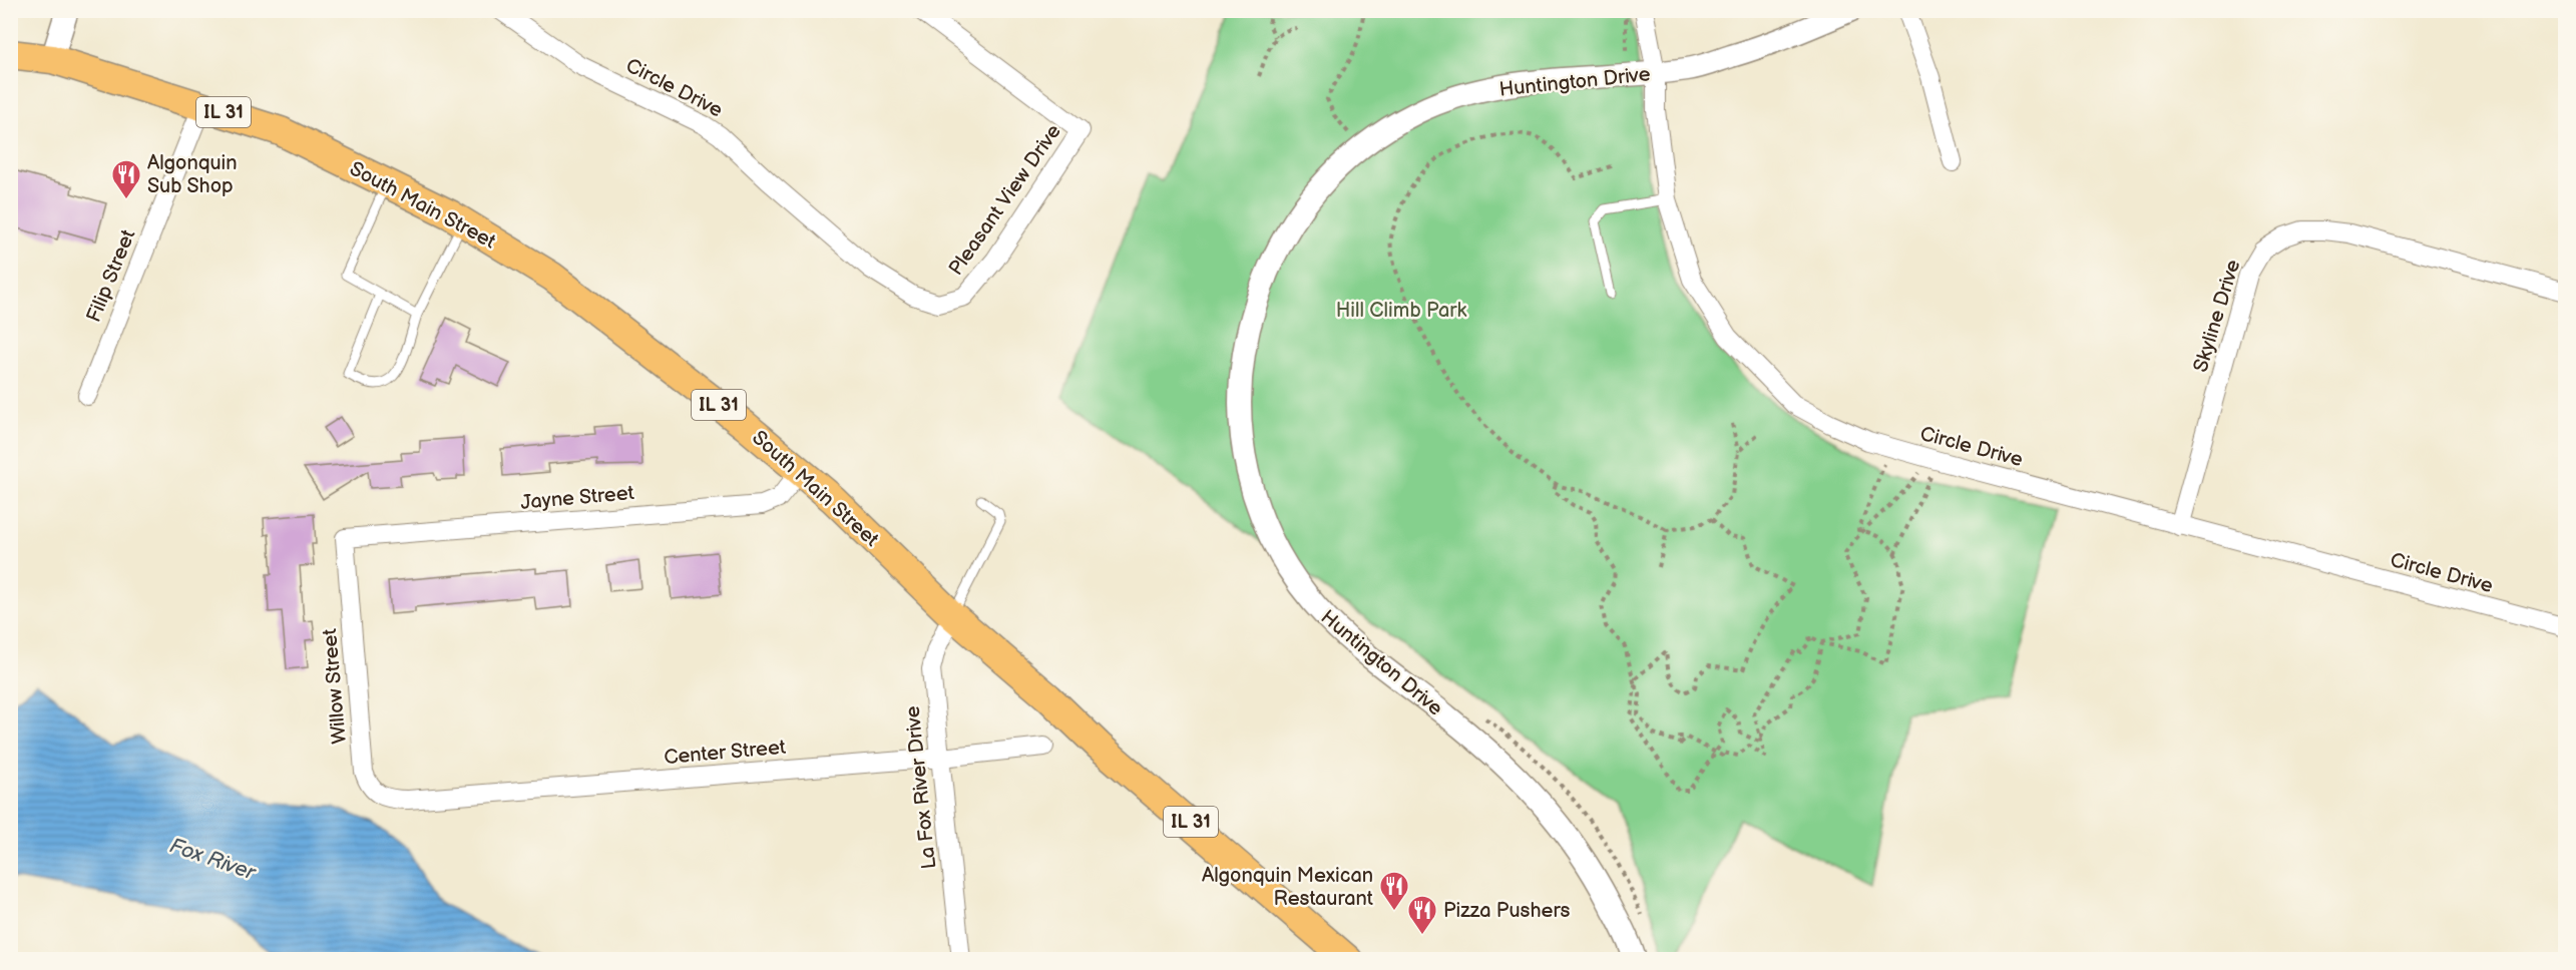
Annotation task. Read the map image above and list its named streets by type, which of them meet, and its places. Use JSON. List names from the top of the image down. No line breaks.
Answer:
{"streets":{"main road":["IL 31","South Main Street"],"street":["Huntington Drive","Circle Drive","Pleasant View Drive","Filip Street","Skyline Drive","Jayne Street","Willow Street","Center Street","La Fox River Drive"]},"crossings":[["Huntington Drive","Circle Drive"],["Circle Drive","Pleasant View Drive"],["Circle Drive","Skyline Drive"],["South Main Street","Filip Street"],["South Main Street","Jayne Street"],["South Main Street","La Fox River Drive"],["Jayne Street","Willow Street"],["Willow Street","Center Street"],["Center Street","La Fox River Drive"]],"water":["Fox River"],"parks":["Hill Climb Park"],"places":{"restaurant":["Algonquin Sub Shop","Algonquin Mexican Restaurant","Pizza Pushers"]}}
